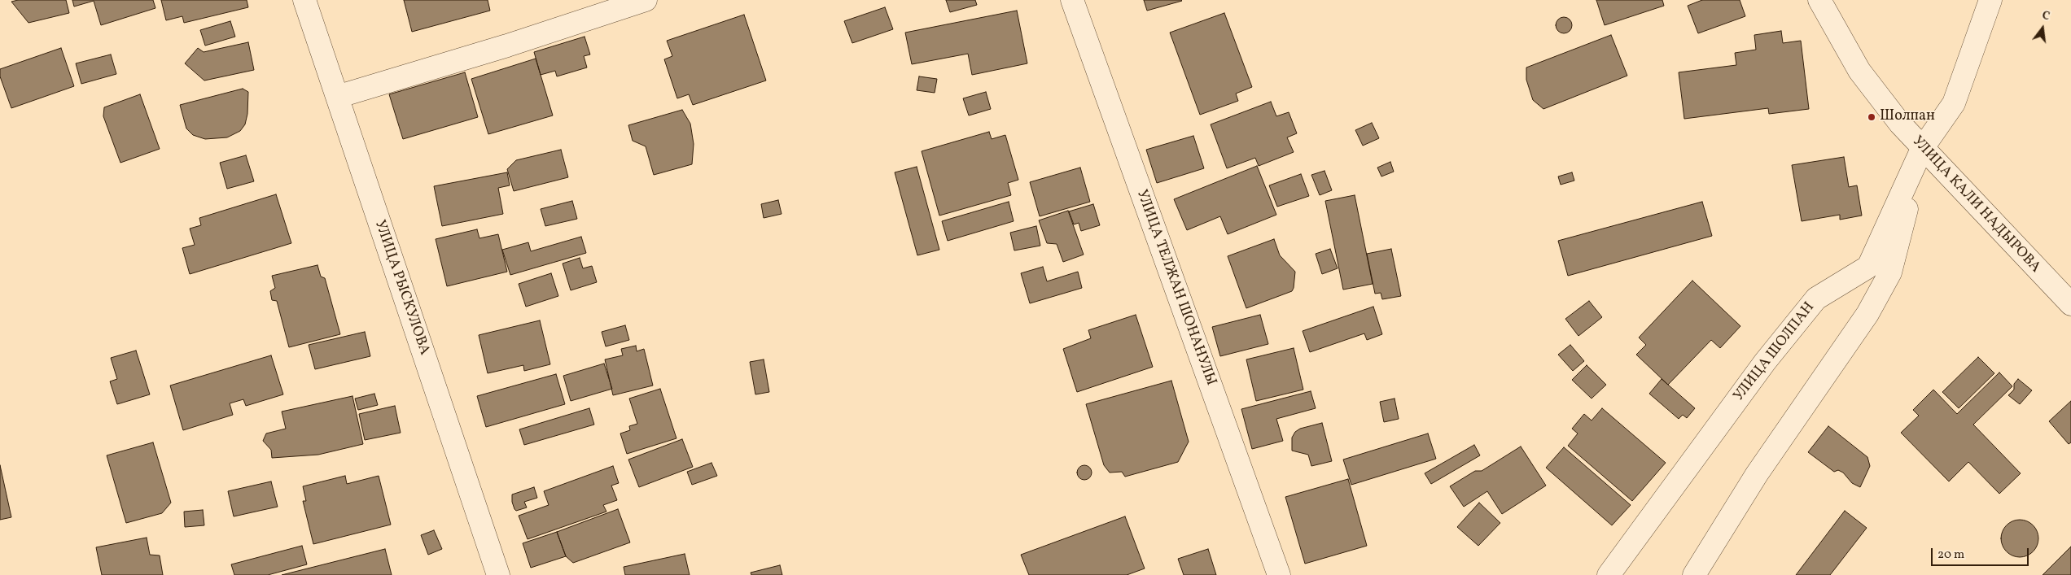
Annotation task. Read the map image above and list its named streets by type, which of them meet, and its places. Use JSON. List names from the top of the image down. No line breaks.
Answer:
{"streets":{"street":["УЛИЦА КАЛИ НАДЫРОВА","УЛИЦА РЫСКУЛОВА","УЛИЦА ТЕЛЖАН ШОНАНУЛЫ","УЛИЦА ШОЛПАН"]},"crossings":[["УЛИЦА КАЛИ НАДЫРОВА","УЛИЦА ШОЛПАН"]],"places":["Шолпан"],"scale_bar":"20 m","north":"top"}
